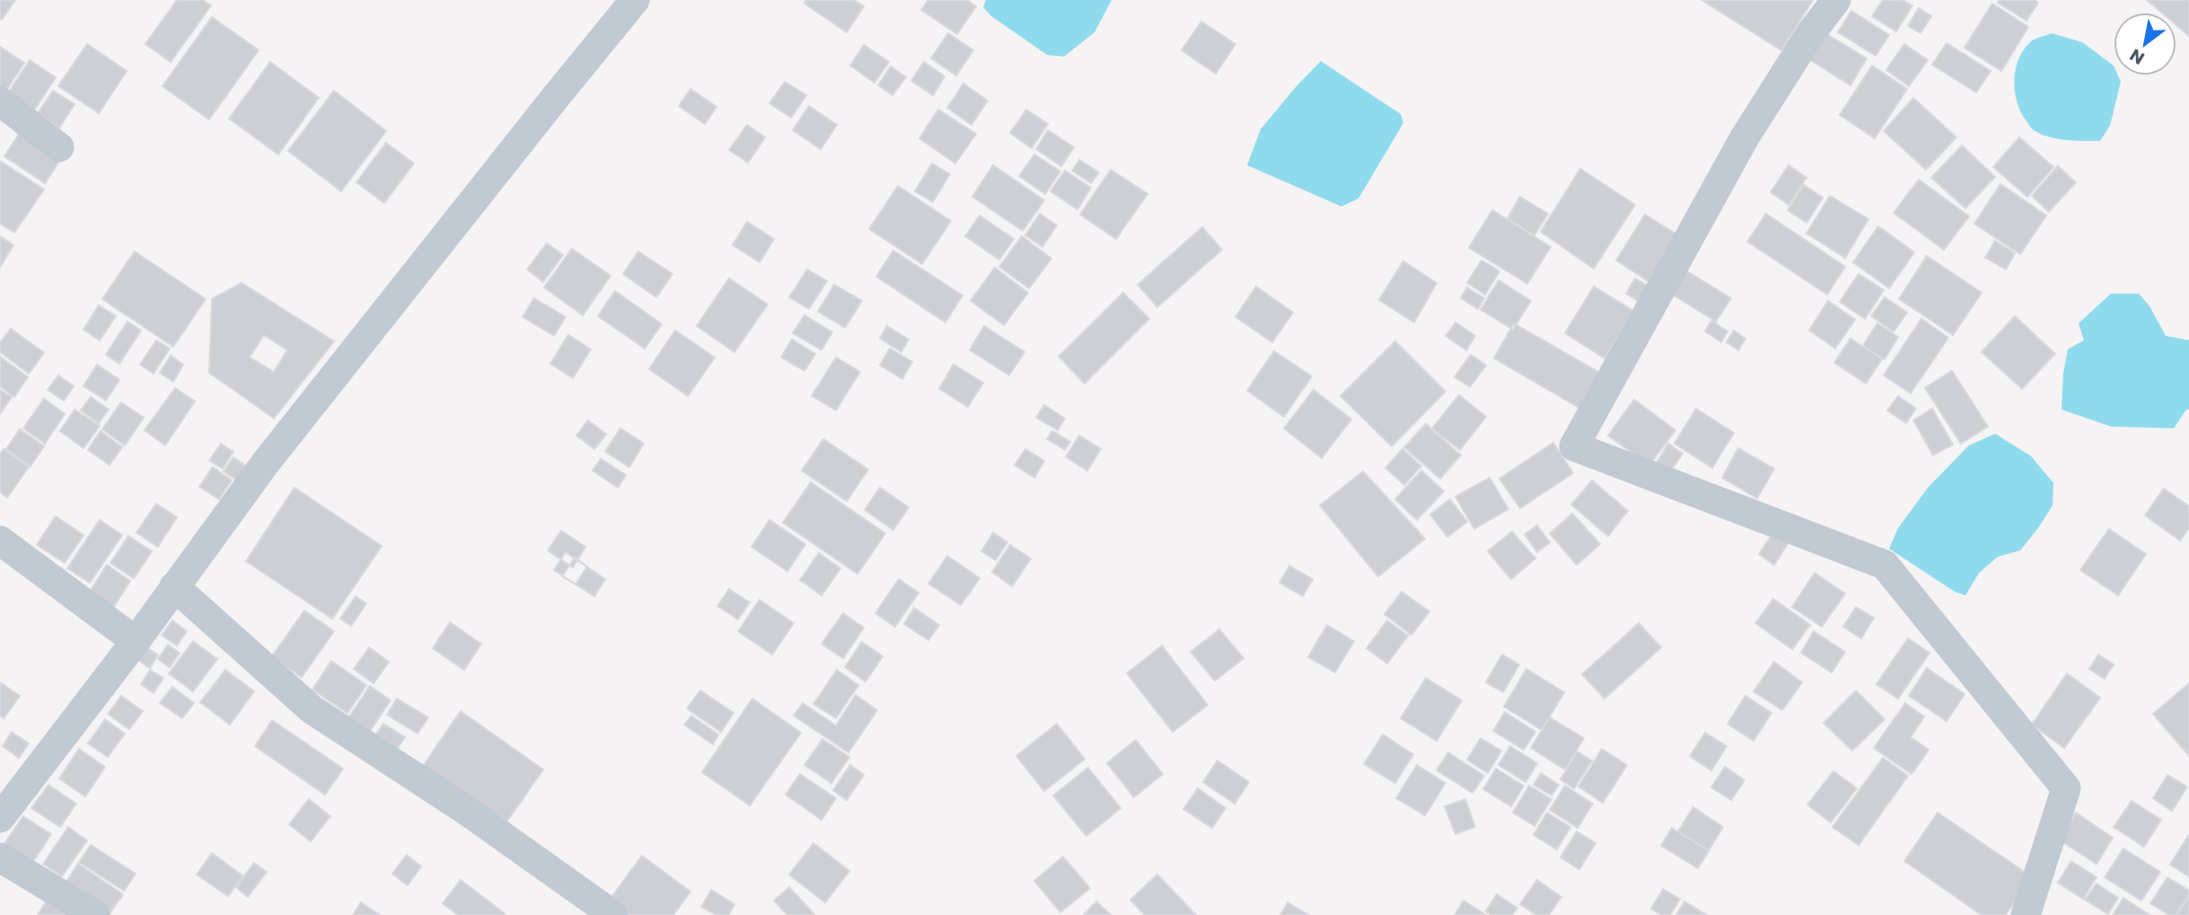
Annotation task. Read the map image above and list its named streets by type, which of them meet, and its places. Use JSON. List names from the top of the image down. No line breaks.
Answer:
{"north":"bottom left"}
